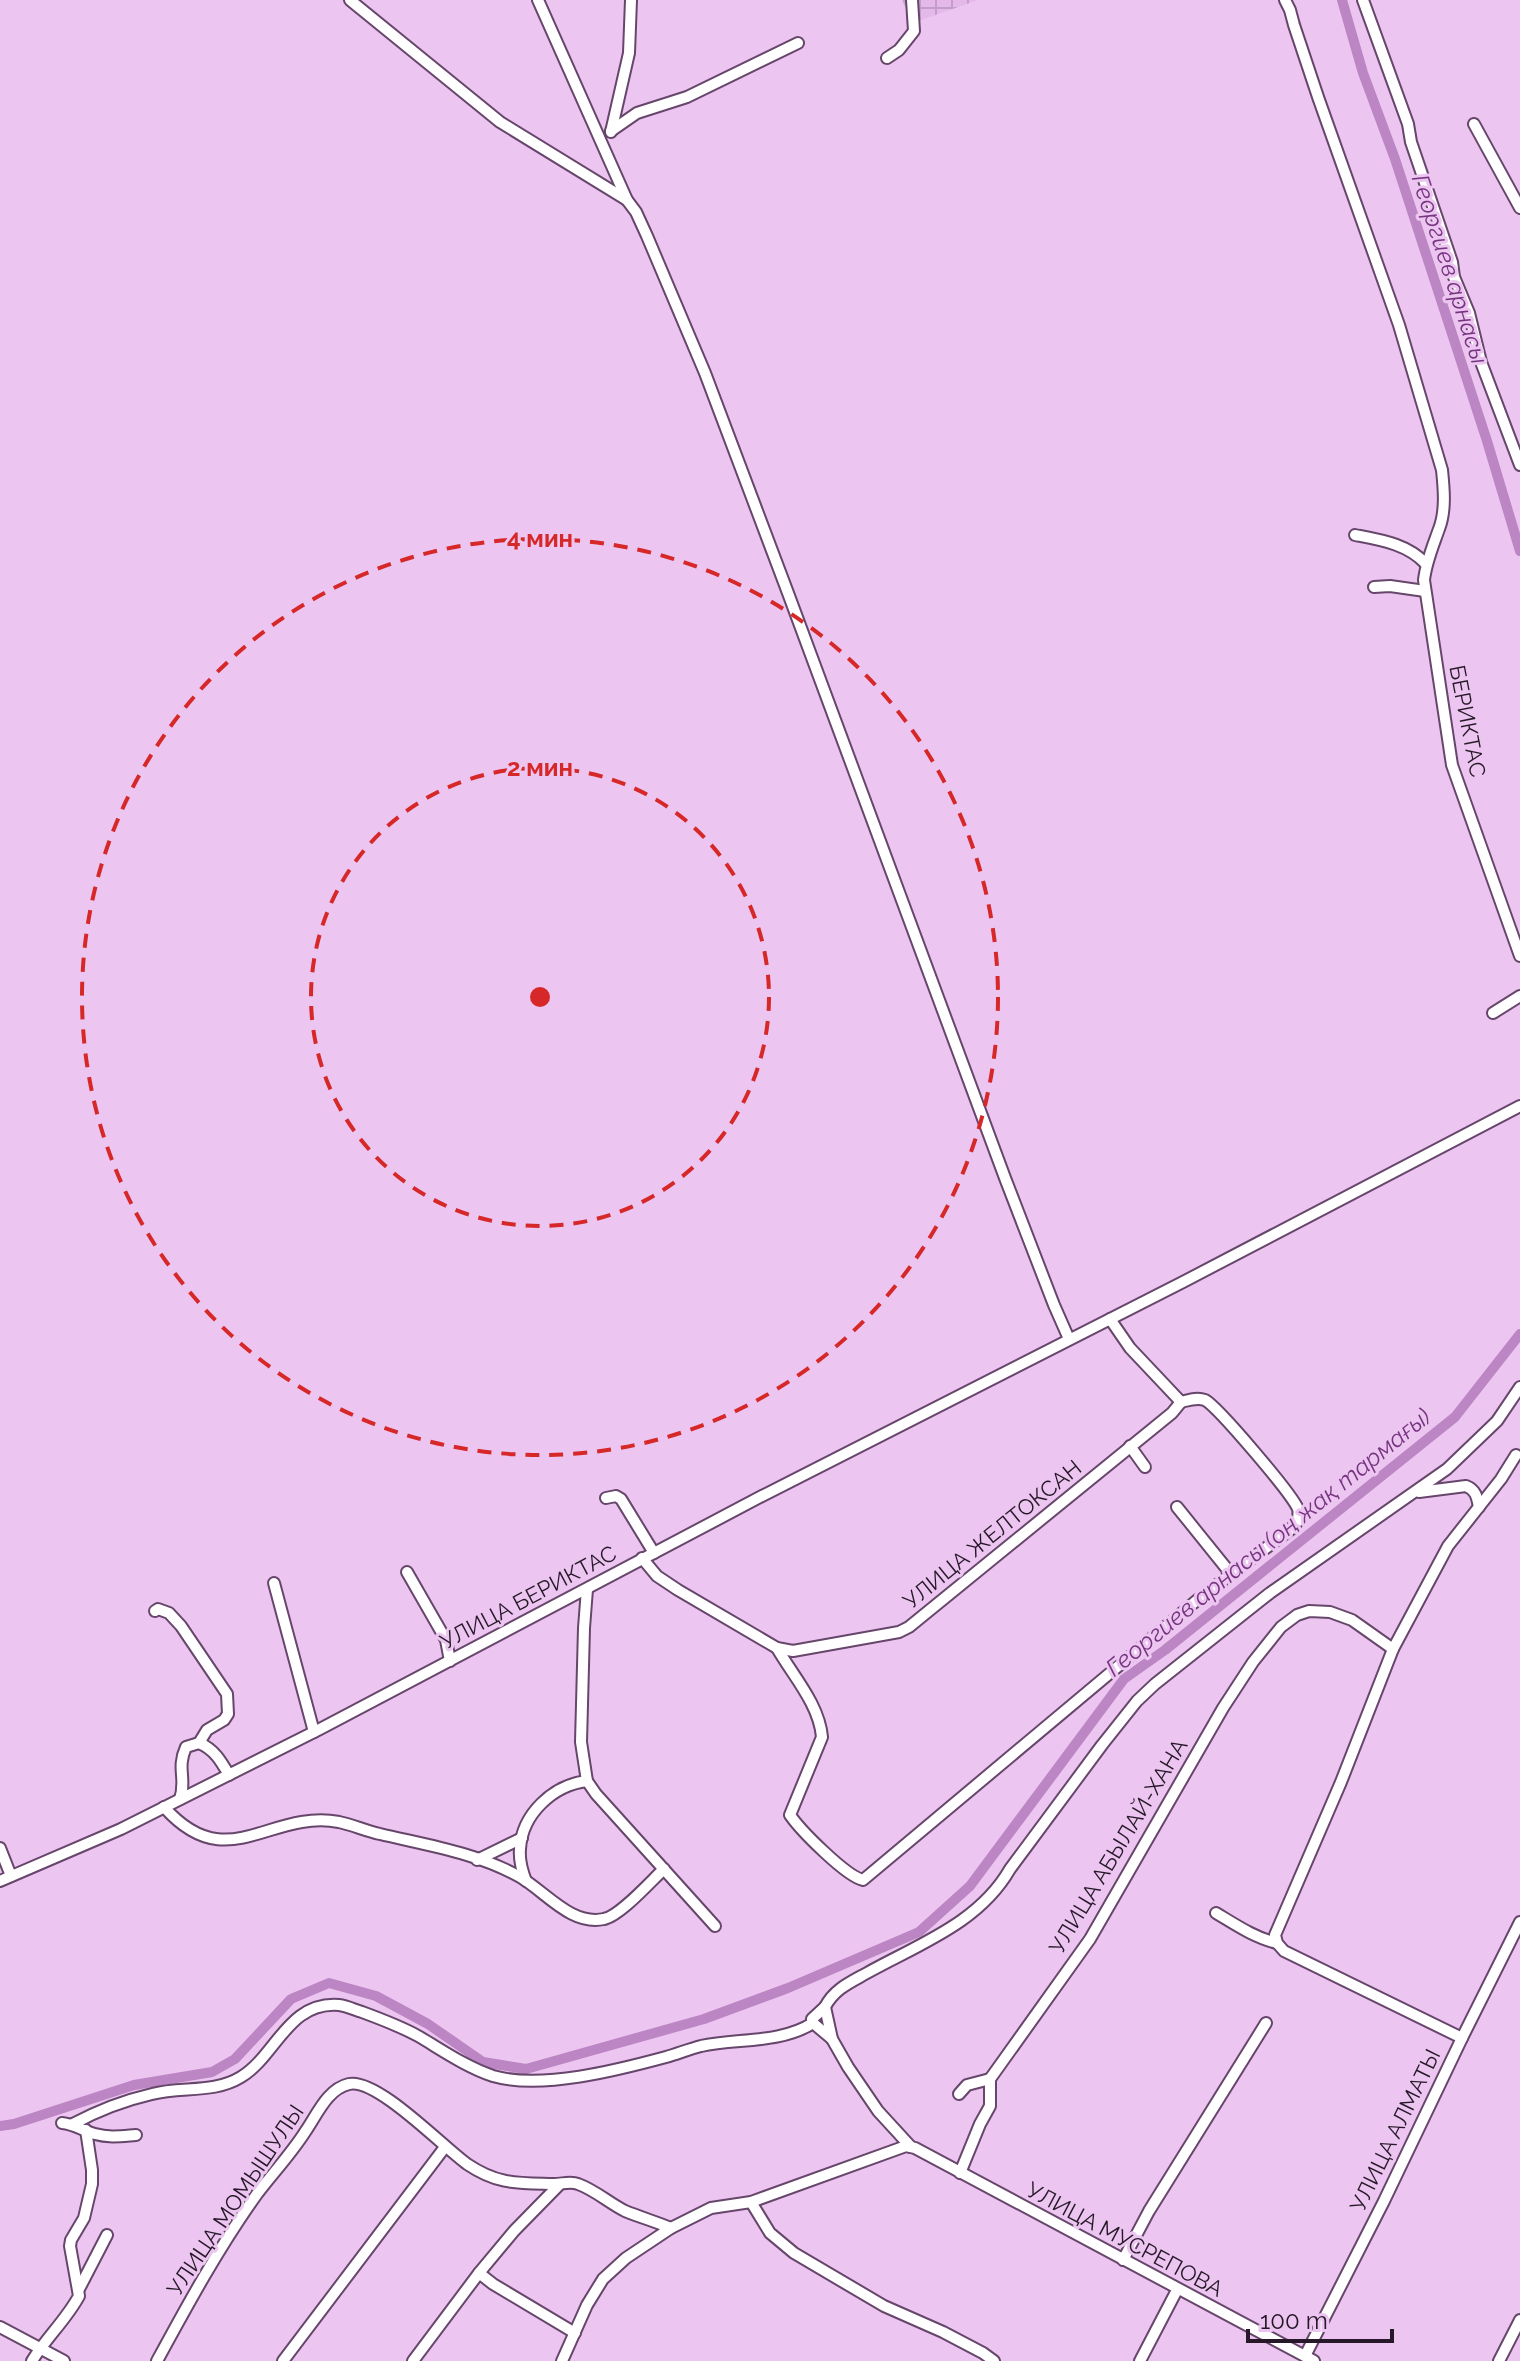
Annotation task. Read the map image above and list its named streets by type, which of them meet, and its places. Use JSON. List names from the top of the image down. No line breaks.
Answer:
{"streets":{"street":["БЕРИКТАС","УЛИЦА ЖЕЛТОКСАН","УЛИЦА БЕРИКТАС","УЛИЦА АБЫЛАЙ-ХАНА","УЛИЦА АЛМАТЫ","УЛИЦА МОМЫШУЛЫ","УЛИЦА МУСРЕПОВА"]},"crossings":[["УЛИЦА АБЫЛАЙ-ХАНА","УЛИЦА МУСРЕПОВА"],["УЛИЦА АЛМАТЫ","УЛИЦА МУСРЕПОВА"]],"water":["Георгиев арнасы","Георгиев арнасы (оң жақ тармағы)"],"scale_bar":"100 m","rings":["4 мин","2 мин"]}
